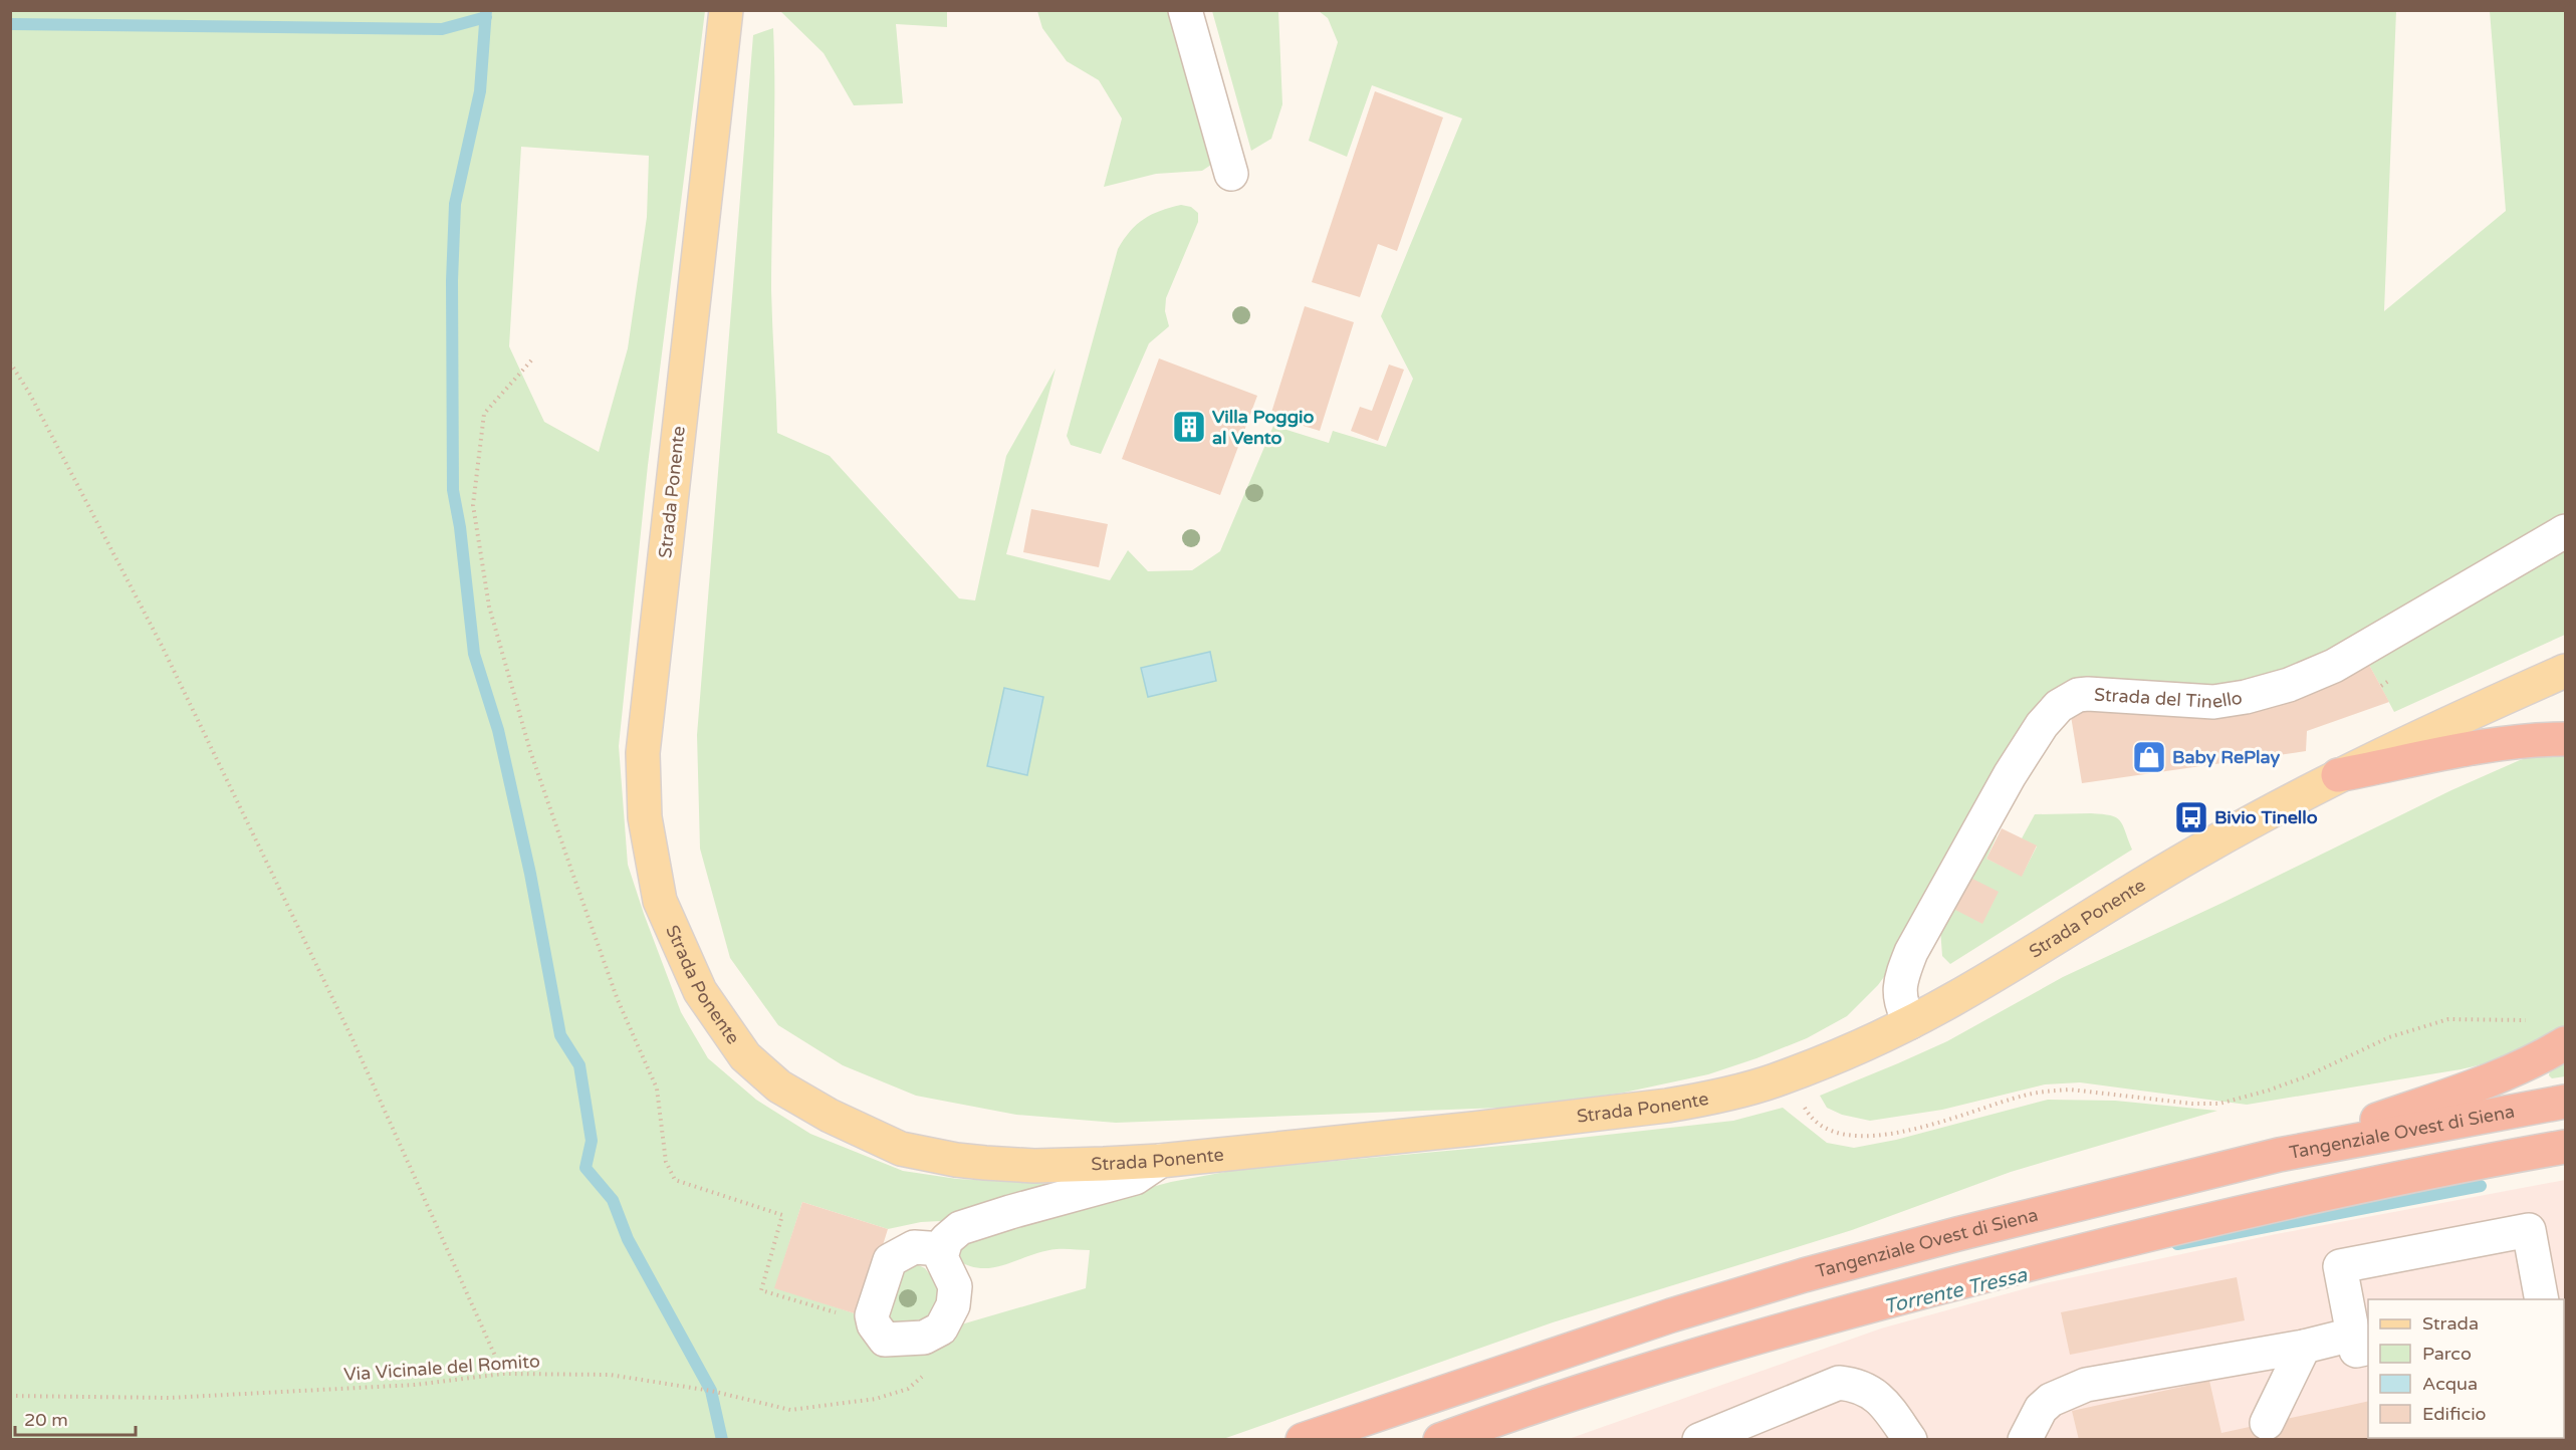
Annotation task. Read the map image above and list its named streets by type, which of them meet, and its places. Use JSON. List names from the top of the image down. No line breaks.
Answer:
{"streets":{"highway":["Tangenziale Ovest di Siena"],"main road":["Strada Ponente"],"street":["Strada del Tinello"],"path":["Via Vicinale del Romito"]},"crossings":[["Strada Ponente","Strada del Tinello"]],"water":["Torrente Tressa"],"places":{"building":["Villa Poggio al Vento"],"shop":["Baby RePlay"],"bus stop":["Bivio Tinello"]},"legend":["Strada","Parco","Acqua","Edificio"],"scale_bar":"20 m"}
